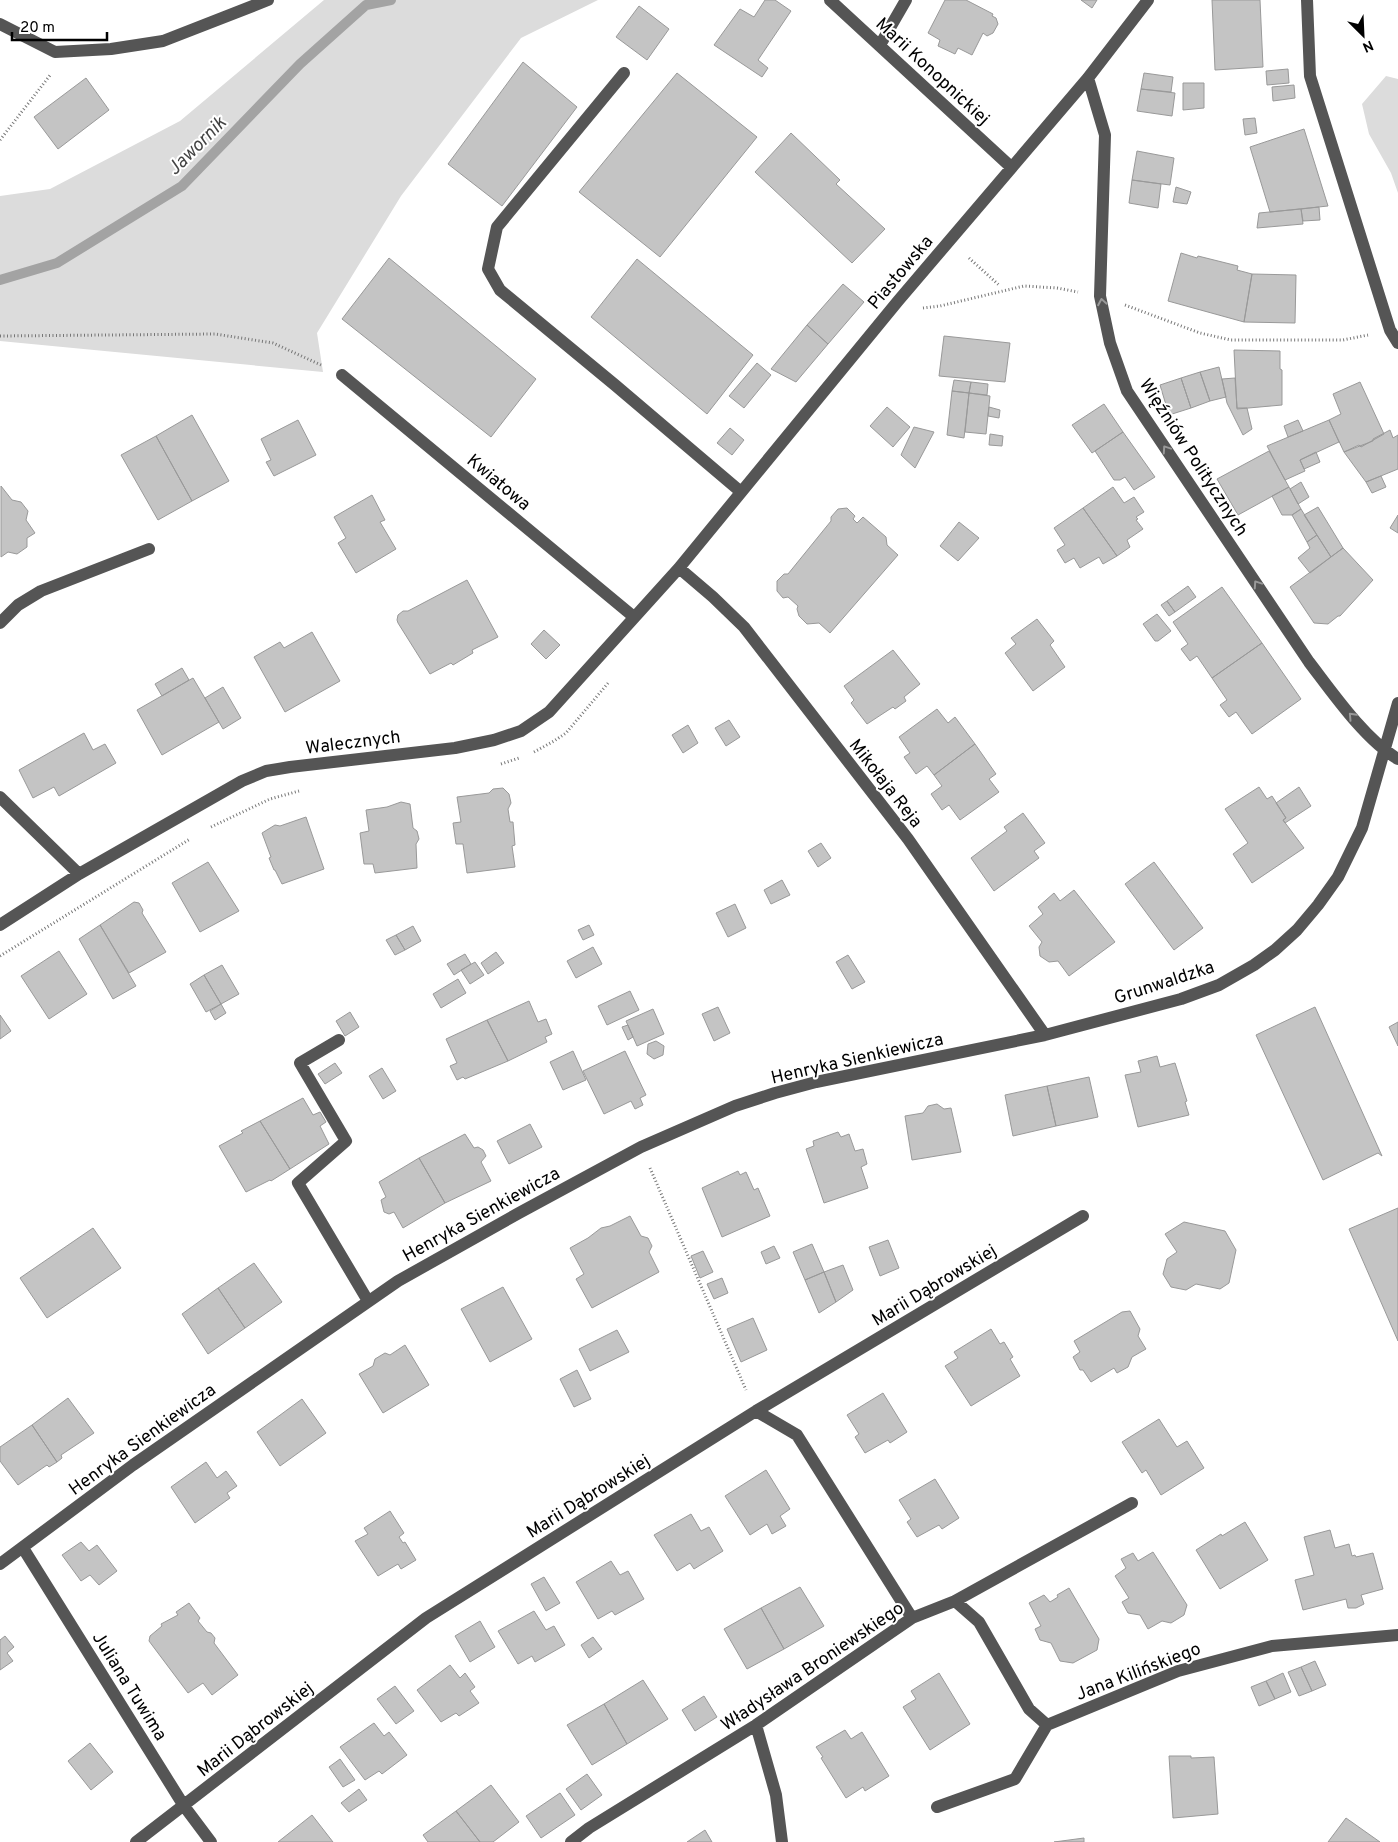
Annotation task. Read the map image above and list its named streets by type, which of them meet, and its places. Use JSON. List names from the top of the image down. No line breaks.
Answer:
{"streets":{"street":["Marii Konopnickiej","Piastowska","Więźniów Politycznych","Kwiatowa","Walecznych","Mikołaja Reja","Grunwaldzka","Henryka Sienkiewicza","Marii Dąbrowskiej","Władysława Broniewskiego","Jana Kilińskiego","Juliana Tuwima"]},"crossings":[["Marii Konopnickiej","Piastowska"],["Piastowska","Więźniów Politycznych"],["Piastowska","Walecznych"],["Piastowska","Mikołaja Reja"],["Więźniów Politycznych","Grunwaldzka"],["Kwiatowa","Walecznych"],["Walecznych","Mikołaja Reja"],["Mikołaja Reja","Grunwaldzka"],["Mikołaja Reja","Henryka Sienkiewicza"],["Grunwaldzka","Henryka Sienkiewicza"],["Henryka Sienkiewicza","Juliana Tuwima"],["Marii Dąbrowskiej","Juliana Tuwima"]],"one_way":["Więźniów Politycznych"],"water":["Jawornik"],"scale_bar":"20 m","north":"bottom right"}
